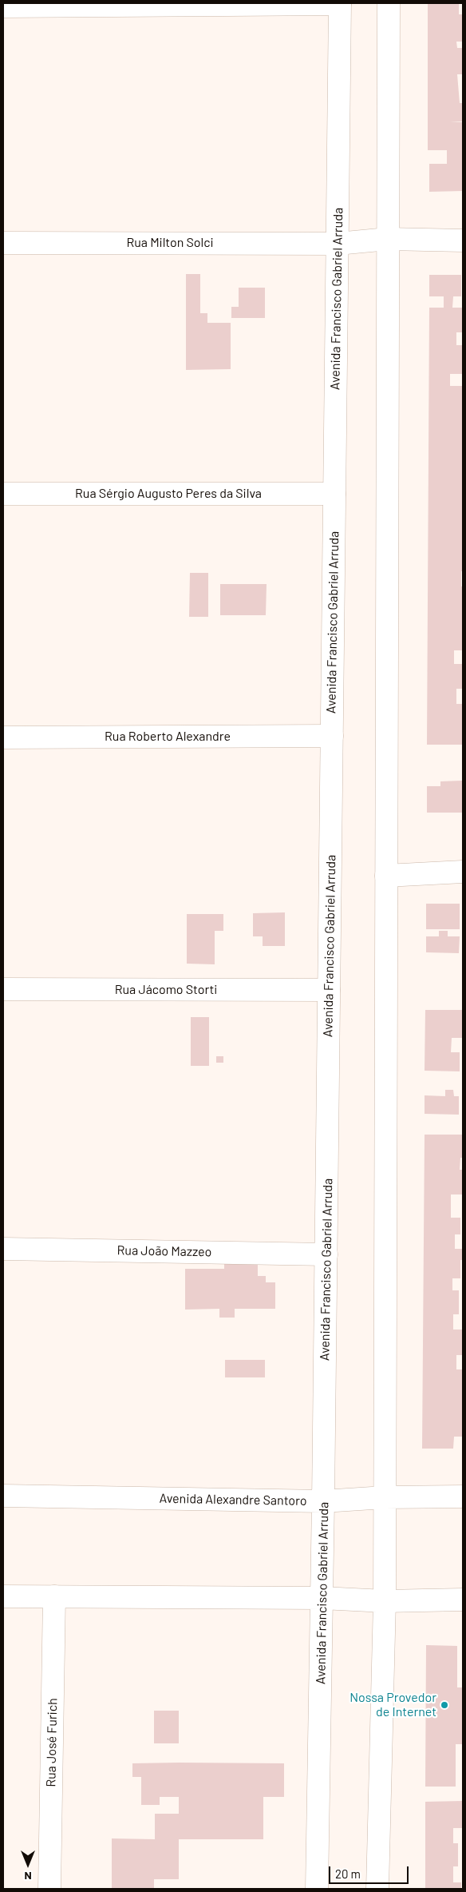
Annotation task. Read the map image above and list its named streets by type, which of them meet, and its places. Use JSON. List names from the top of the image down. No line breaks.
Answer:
{"streets":{"main road":["Rua Milton Solci","Avenida Francisco Gabriel Arruda","Rua Sérgio Augusto Peres da Silva","Rua Roberto Alexandre","Rua Jácomo Storti","Rua João Mazzeo","Avenida Alexandre Santoro","Rua José Furich"]},"crossings":[["Rua Milton Solci","Avenida Francisco Gabriel Arruda"],["Avenida Francisco Gabriel Arruda","Rua Sérgio Augusto Peres da Silva"],["Avenida Francisco Gabriel Arruda","Rua Roberto Alexandre"],["Avenida Francisco Gabriel Arruda","Rua Jácomo Storti"],["Avenida Francisco Gabriel Arruda","Rua João Mazzeo"],["Avenida Francisco Gabriel Arruda","Avenida Alexandre Santoro"]],"places":["Nossa Provedor de Internet"],"scale_bar":"20 m","north":"bottom"}
